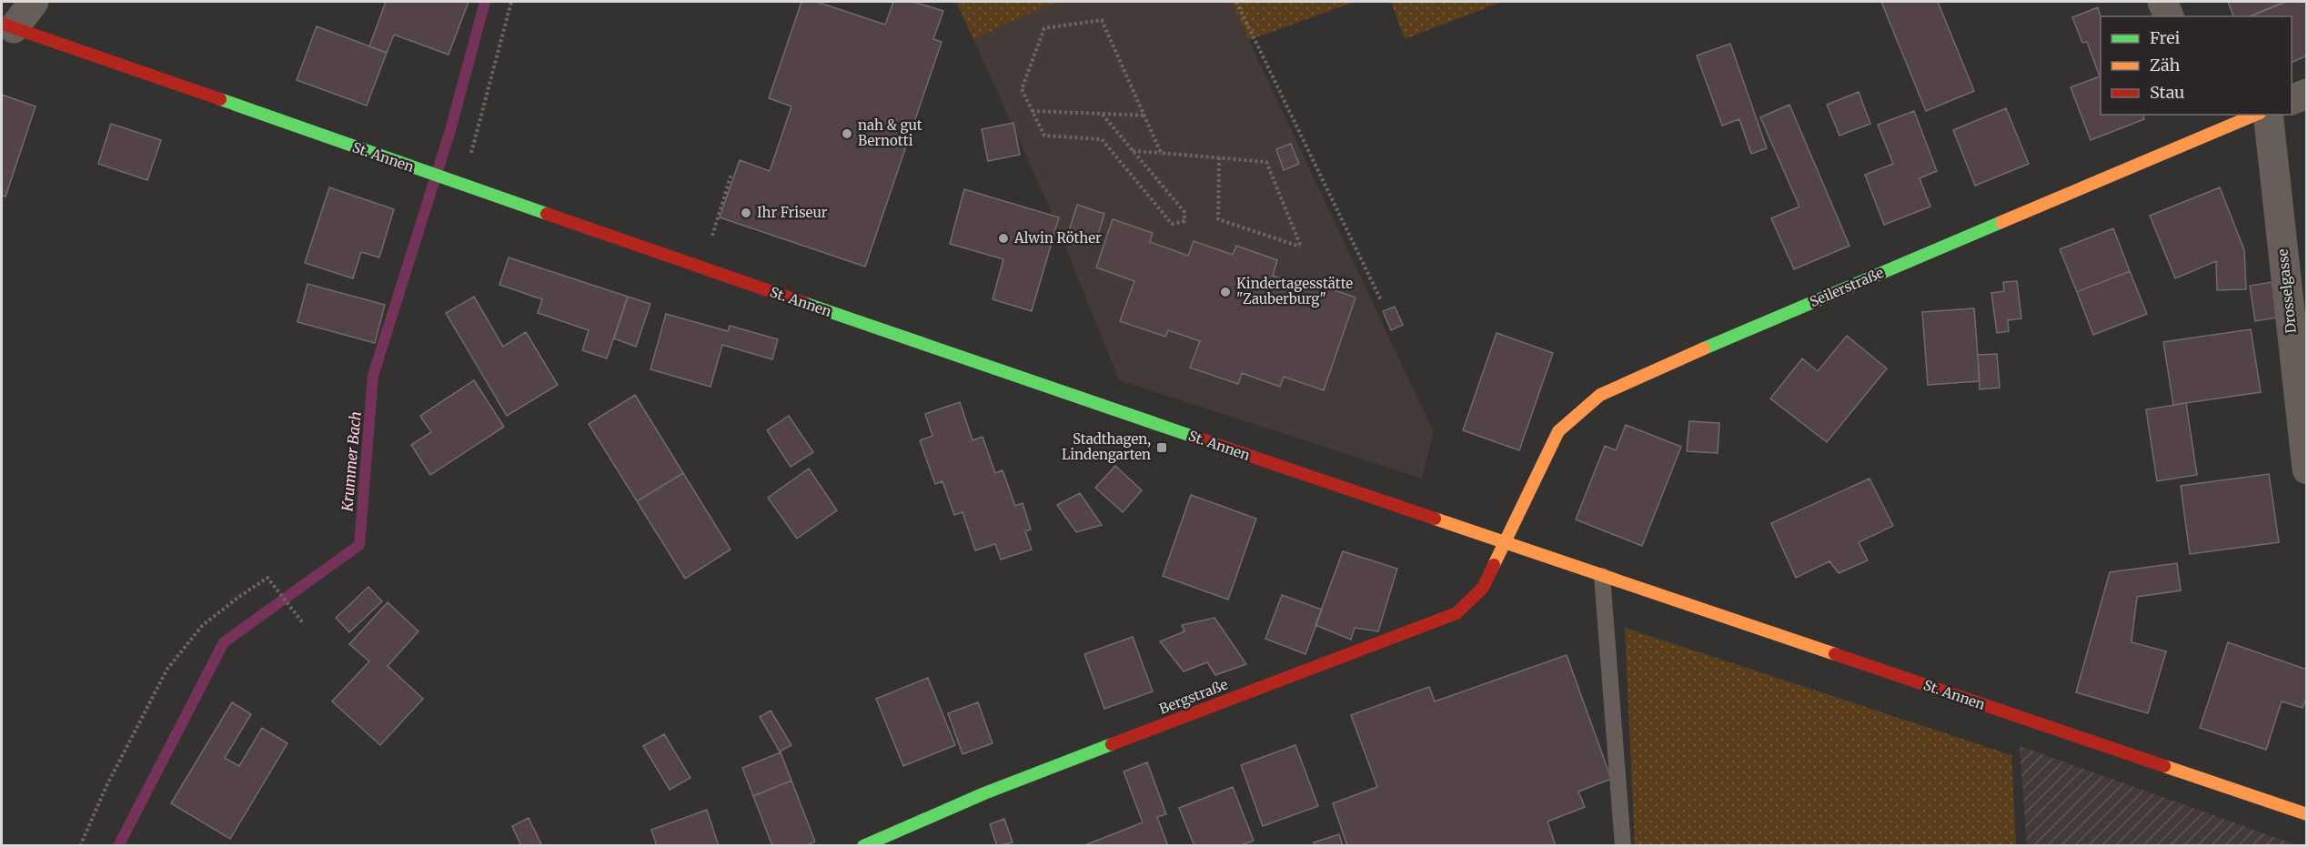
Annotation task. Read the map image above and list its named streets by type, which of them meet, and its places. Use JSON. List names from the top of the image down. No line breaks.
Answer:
{"streets":{"main road":["St. Annen","Seilerstraße","Bergstraße"],"street":["Drosselgasse"]},"crossings":[["St. Annen","Seilerstraße"],["St. Annen","Bergstraße"],["Seilerstraße","Bergstraße"]],"water":["Krummer Bach"],"places":{"other":["nah & gut Bernotti","Ihr Friseur","Alwin Röther","Kindertagesstätte \"Zauberburg\""],"transit":["Stadthagen, Lindengarten"]},"legend":["Frei","Zäh","Stau"]}
